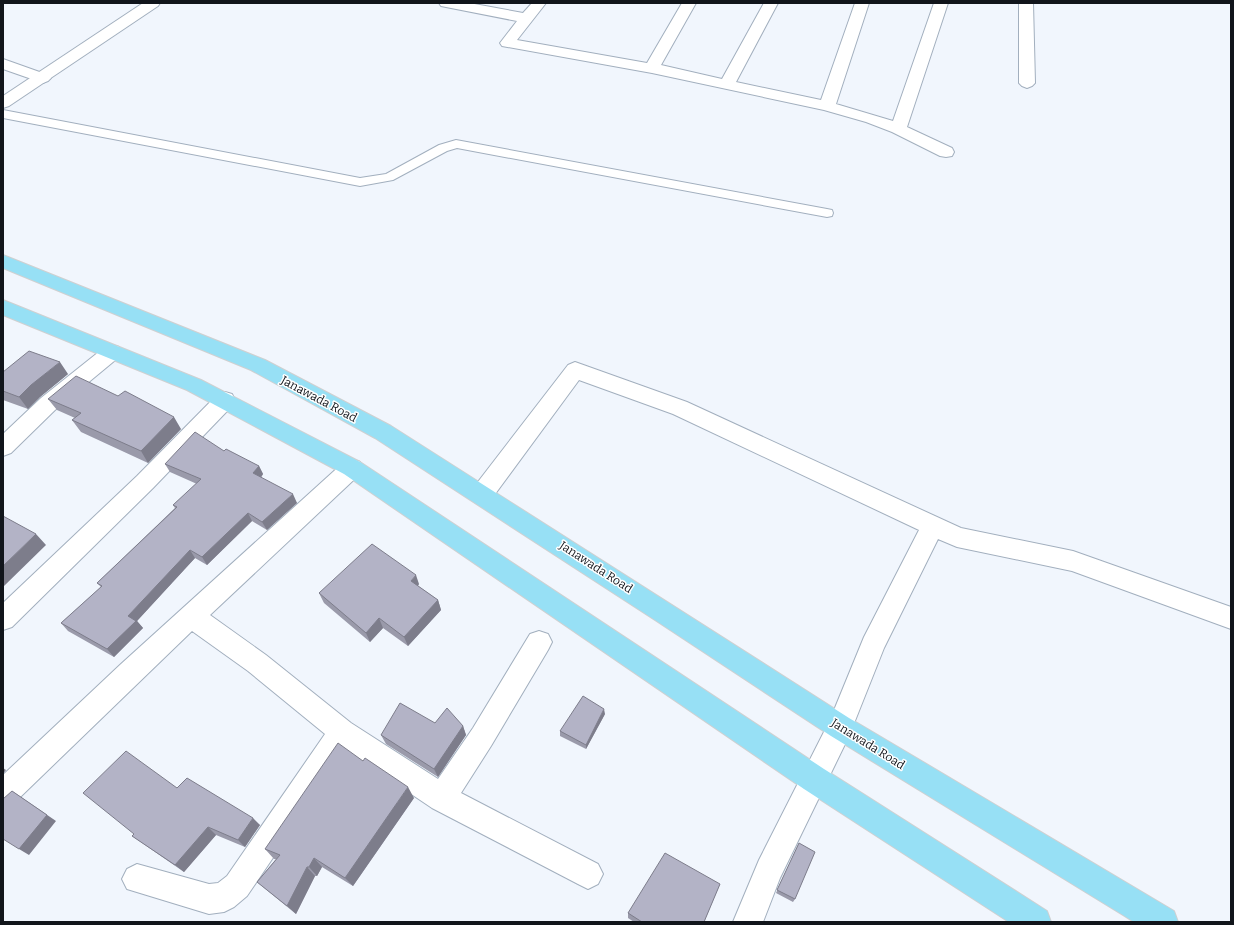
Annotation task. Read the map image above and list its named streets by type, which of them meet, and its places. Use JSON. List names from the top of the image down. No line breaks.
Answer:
{"streets":{"main road":["Janawada Road"]}}
